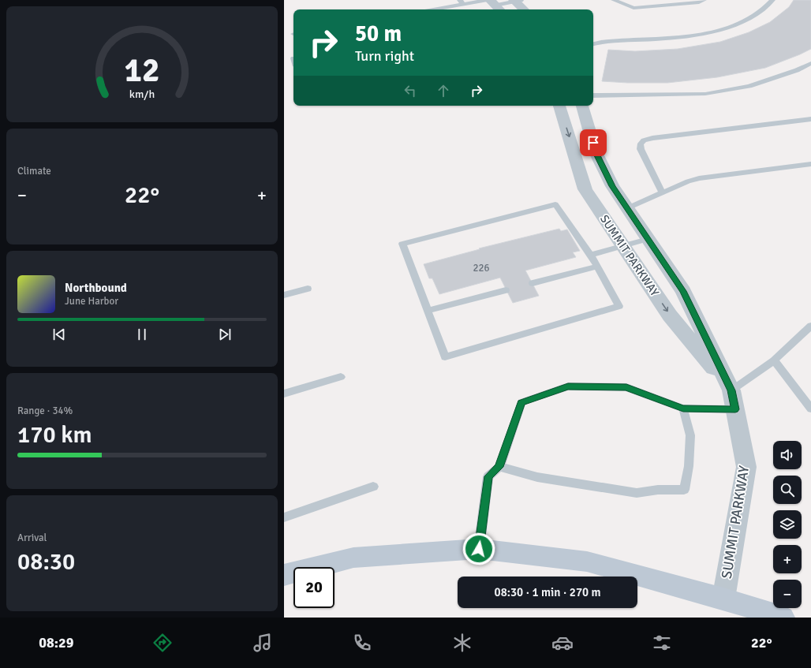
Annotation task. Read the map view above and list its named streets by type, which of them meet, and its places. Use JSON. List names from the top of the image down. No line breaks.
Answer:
{"streets":{"street":["SUMMIT PARKWAY"]},"house_numbers":["226"],"page":{"turn":["50 m","Turn right"],"tile":["Climate",["Range · 34%","170 km"],["Arrival","08:30"]],"heat":["−","22°","+"],"song":["Northbound","June Harbor"],"map_buttons":["+","−"],"limit":"20","trip":"08:30 · 1 min · 270 m","tabs":["08:29","22°"],"gauge":["12","km/h"]}}
